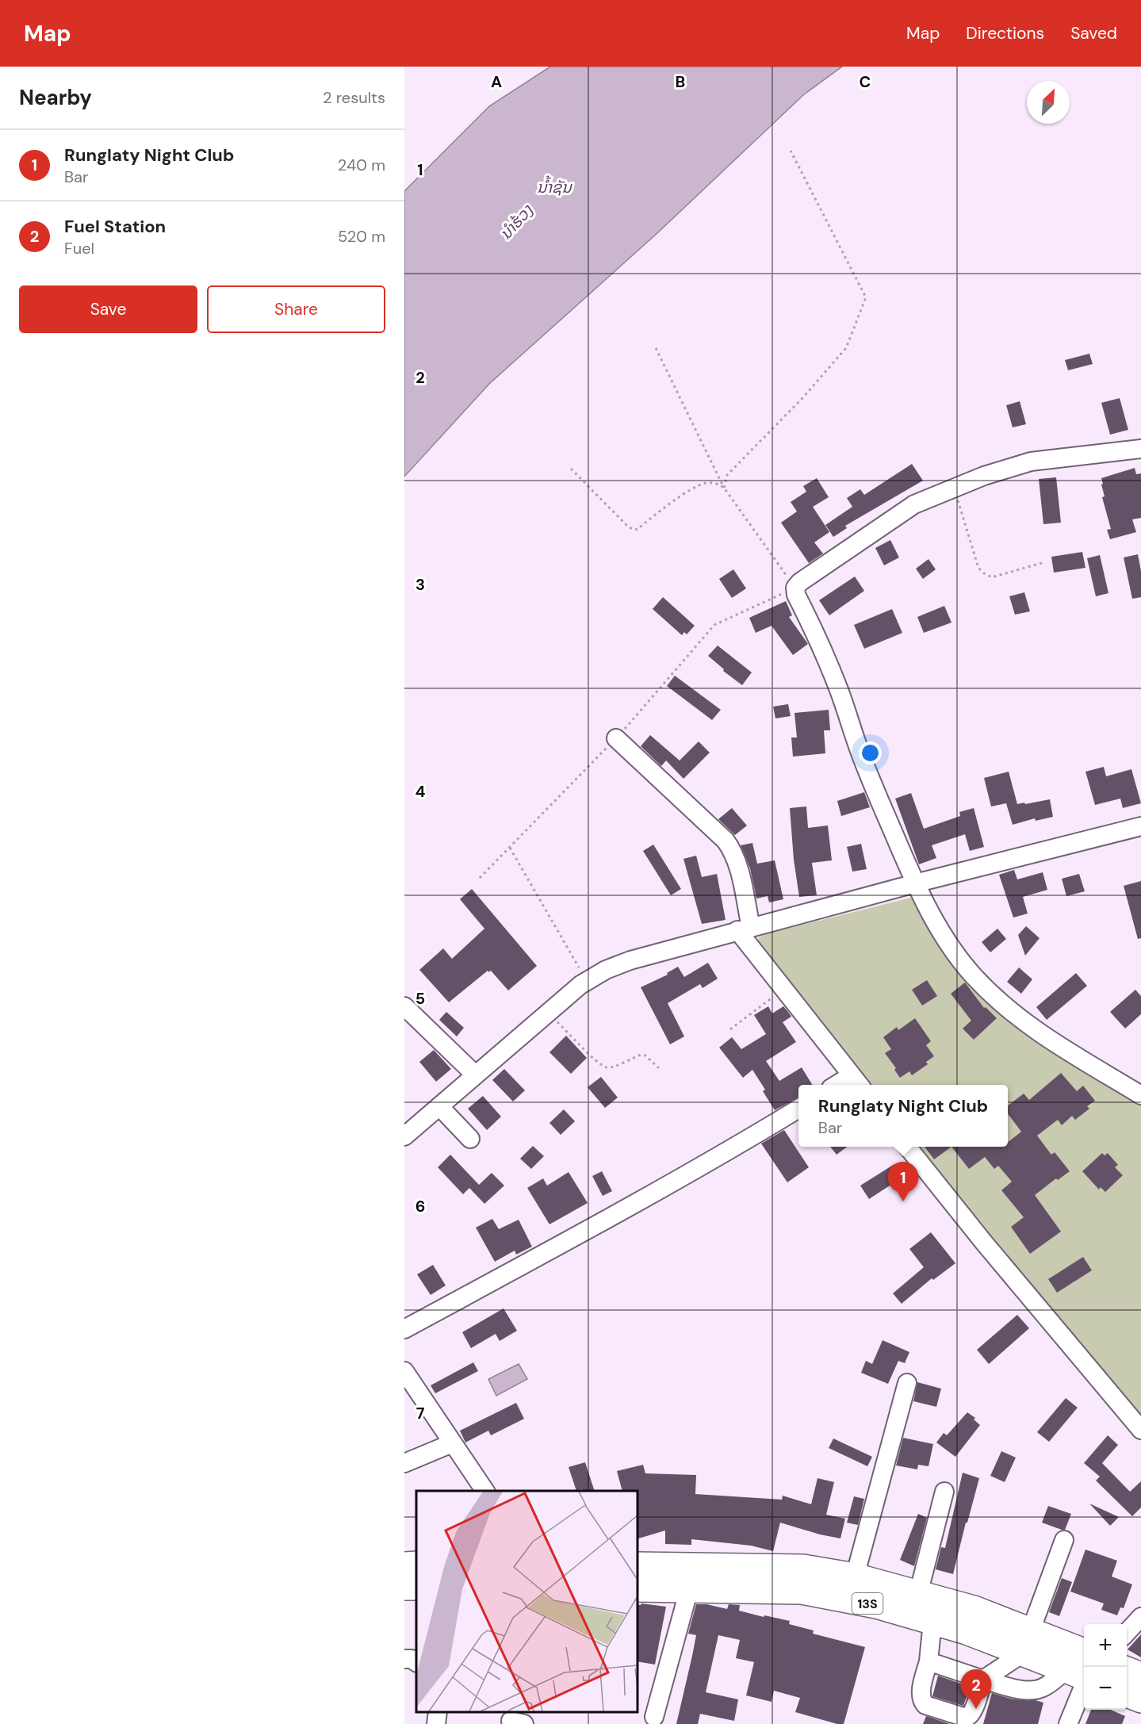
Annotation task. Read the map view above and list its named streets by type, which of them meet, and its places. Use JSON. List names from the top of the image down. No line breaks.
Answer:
{"streets":{"highway":["13S"]},"water":["ນ້ຳຊັນ","ນຳ້ຮວງ"],"north":"top right","page":{"header":"Map","nav":["Map","Directions","Saved"],"heading":["Nearby","2 results"],"list":[{"mark":"1","name":"Runglaty Night Club","note":"Bar","value":"240 m"},{"mark":"2","name":"Fuel Station","note":"Fuel","value":"520 m"}],"buttons":["Save","Share"],"popup":["Runglaty Night Club","Bar"],"pins":["1","2"],"map_buttons":["+","−"]},"grid":{"columns":["A","B","C"],"rows":["1","2","3","4","5","6","7"]}}
